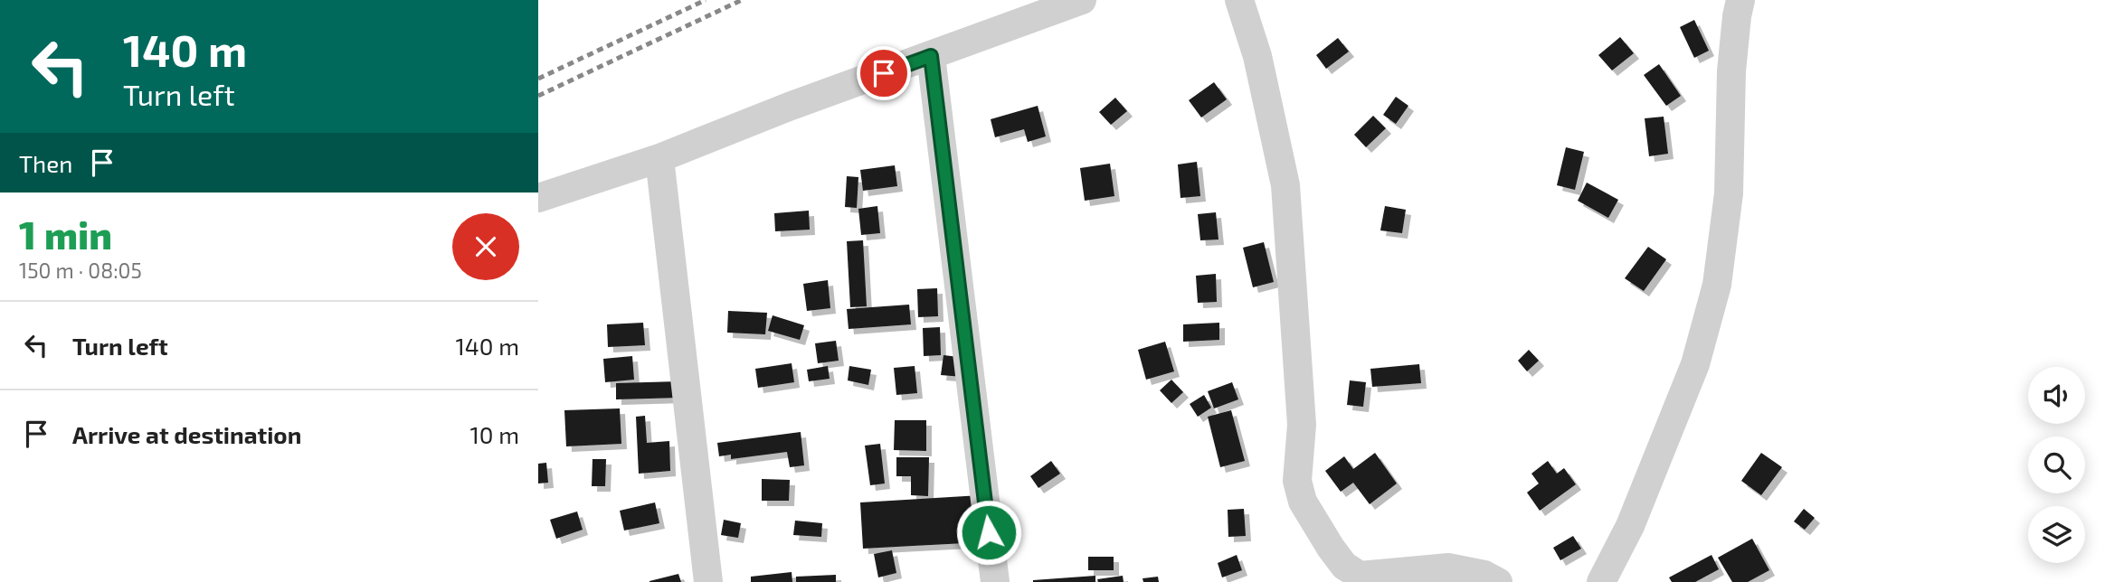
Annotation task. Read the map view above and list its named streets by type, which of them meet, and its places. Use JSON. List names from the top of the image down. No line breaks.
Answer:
{"page":{"turn":["140 m","Turn left"],"then":"Then","heading":["1 min","150 m · 08:05"],"list":[{"name":"Turn left","value":"140 m"},{"name":"Arrive at destination","value":"10 m"}]}}
